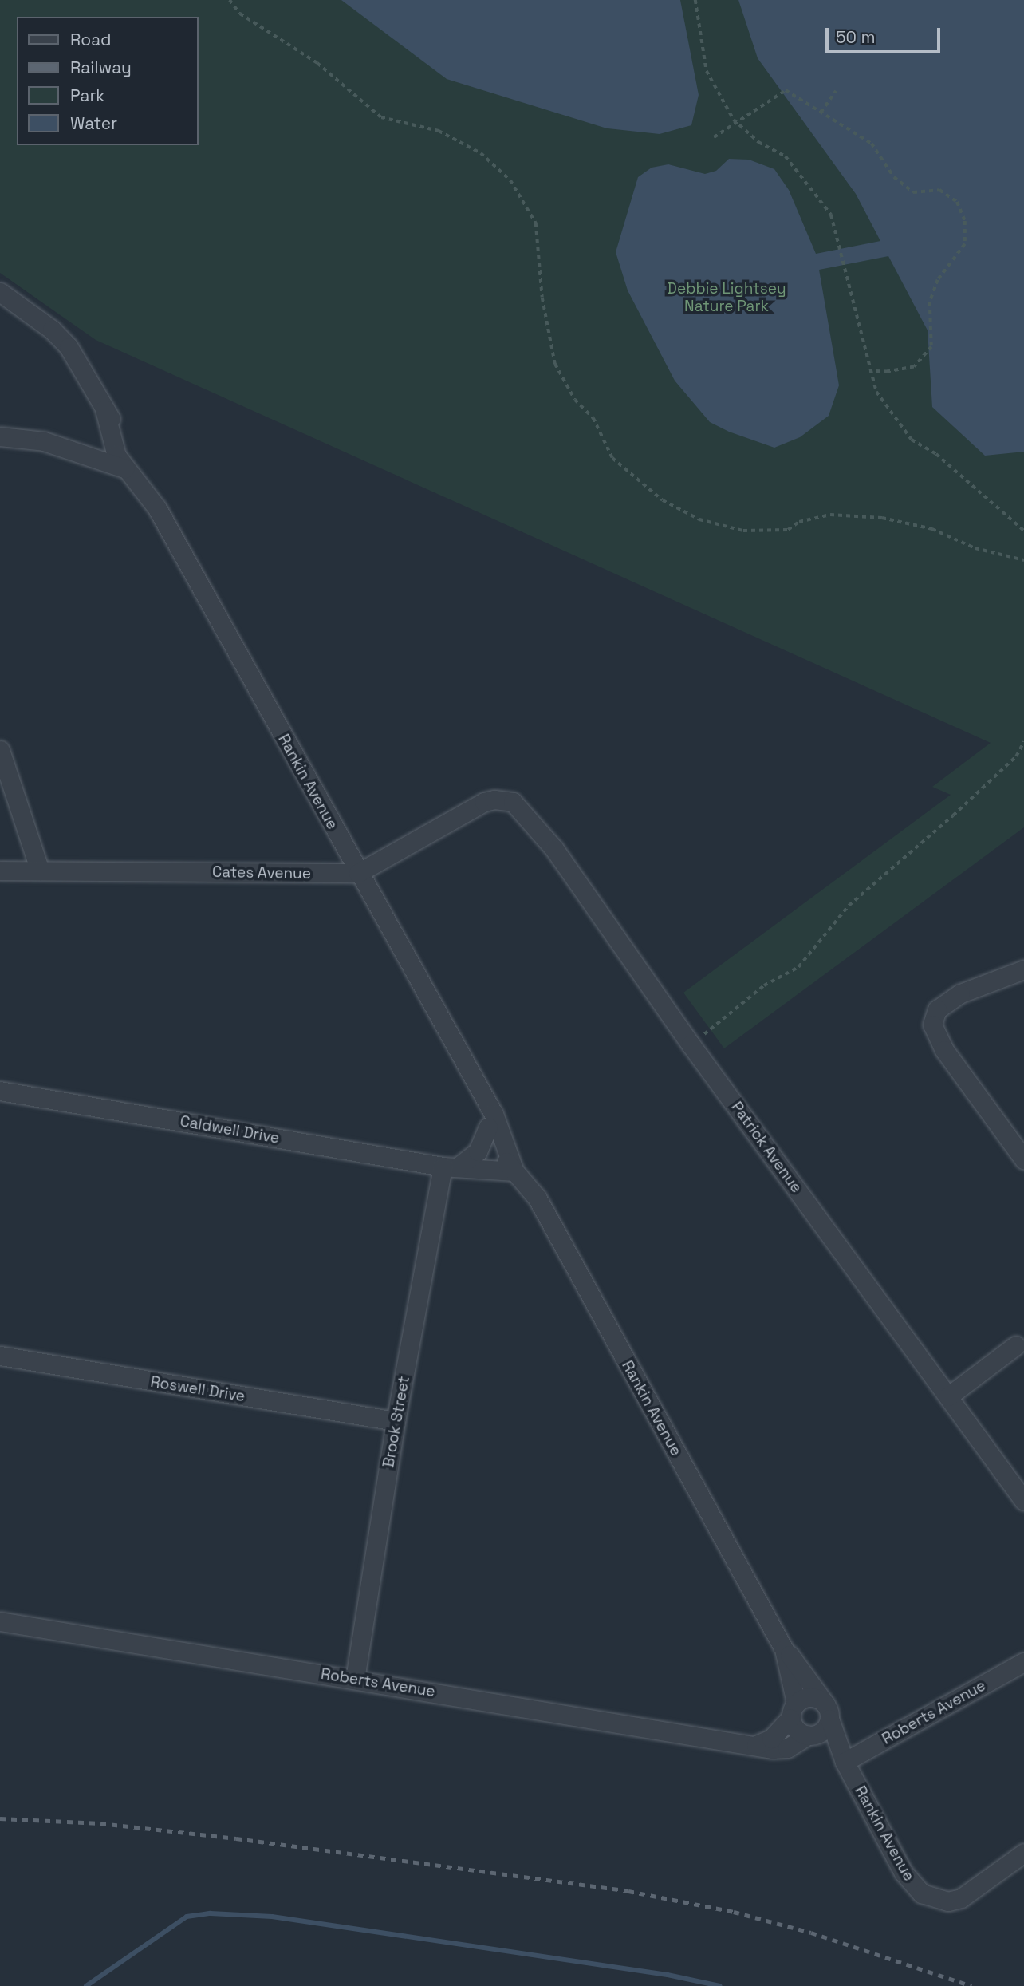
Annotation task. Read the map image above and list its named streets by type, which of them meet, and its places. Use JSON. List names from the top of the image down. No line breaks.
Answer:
{"streets":{"street":["Rankin Avenue","Cates Avenue","Caldwell Drive","Patrick Avenue","Roswell Drive","Brook Street","Roberts Avenue"]},"crossings":[["Rankin Avenue","Cates Avenue"],["Rankin Avenue","Caldwell Drive"],["Rankin Avenue","Roberts Avenue"],["Cates Avenue","Patrick Avenue"],["Caldwell Drive","Brook Street"],["Roswell Drive","Brook Street"],["Brook Street","Roberts Avenue"]],"parks":["Debbie Lightsey Nature Park"],"legend":["Road","Railway","Park","Water"],"scale_bar":"50 m"}
